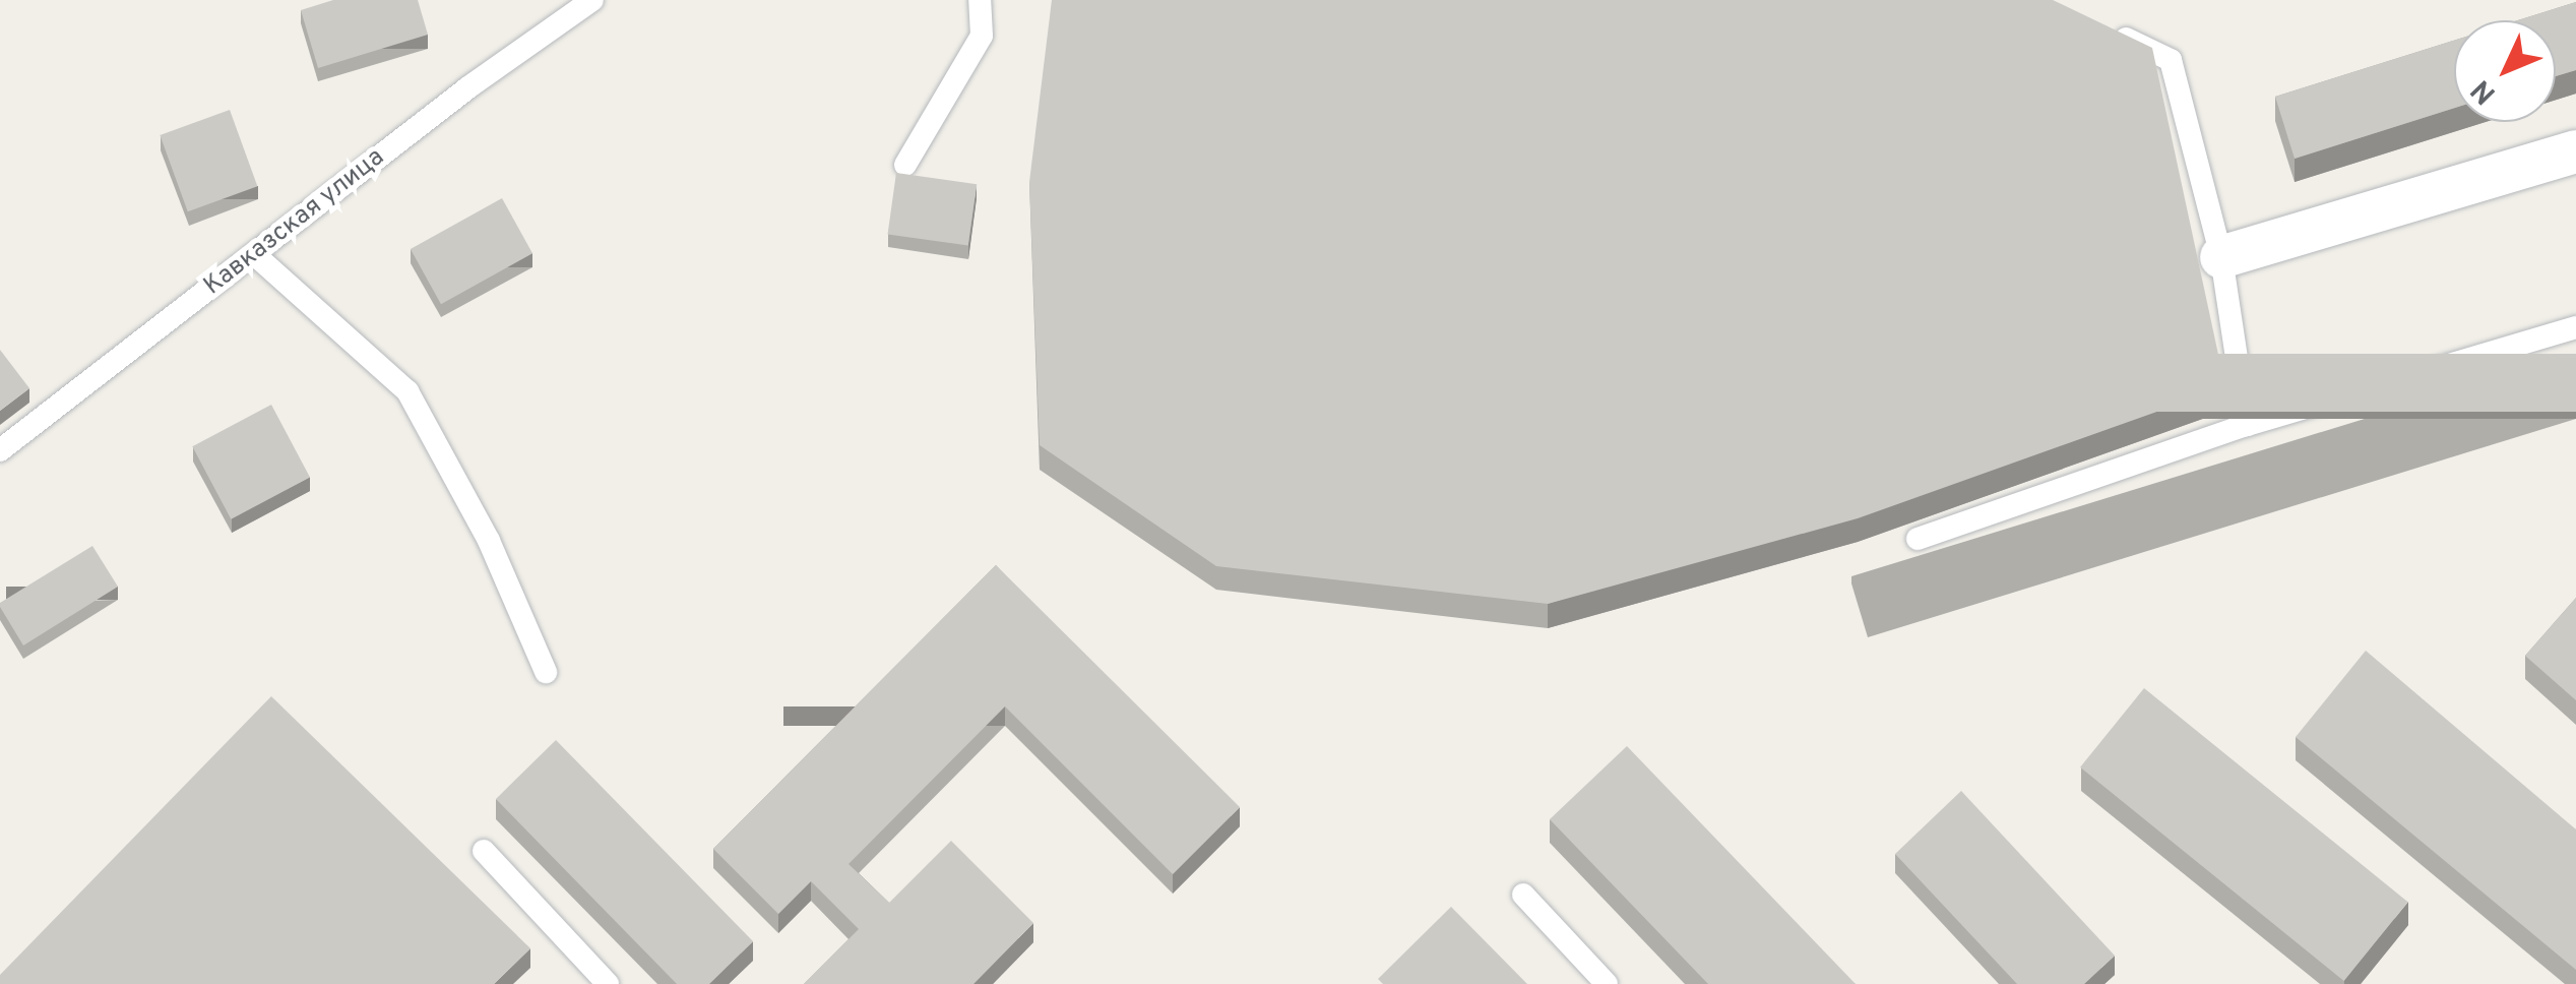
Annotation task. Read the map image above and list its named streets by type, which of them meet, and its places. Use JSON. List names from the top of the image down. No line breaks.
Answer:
{"streets":{"lane":["Кавказская улица"]},"north":"bottom left"}
